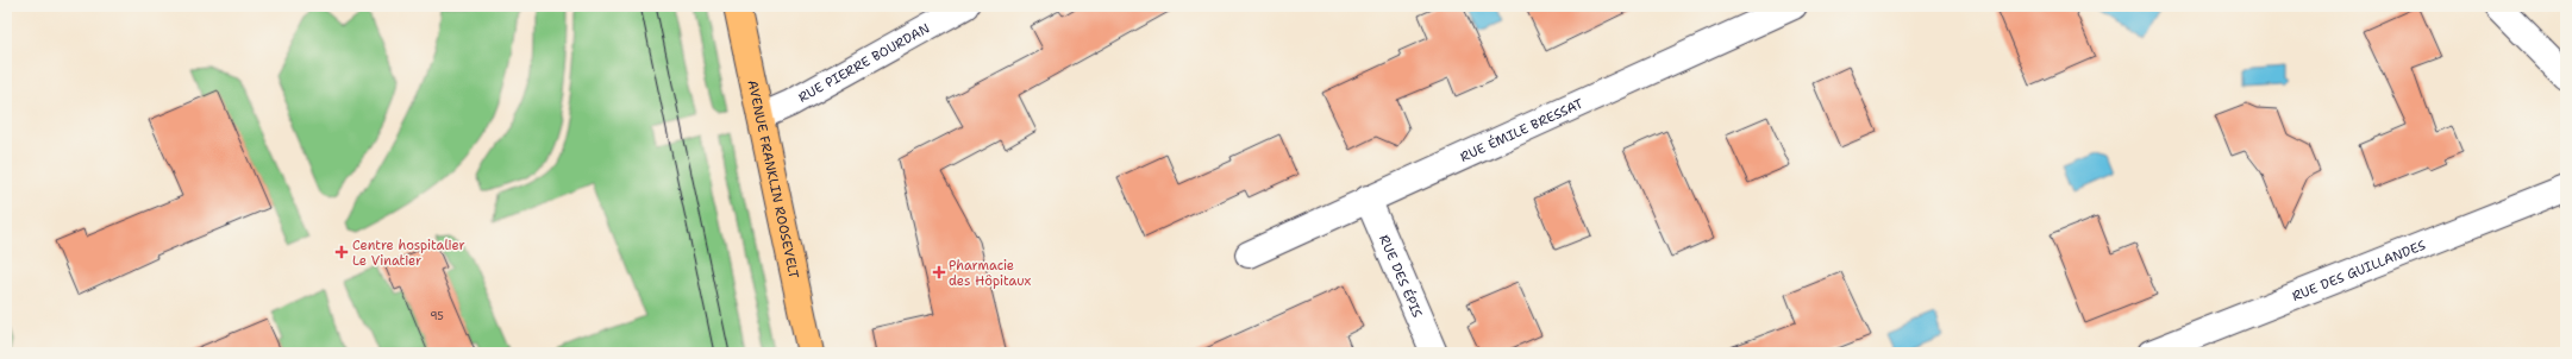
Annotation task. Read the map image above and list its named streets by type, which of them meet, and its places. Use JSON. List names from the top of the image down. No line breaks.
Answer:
{"streets":{"main road":["AVENUE FRANKLIN ROOSEVELT"],"street":["RUE PIERRE BOURDAN","RUE ÉMILE BRESSAT","RUE DES GUILLANDES","RUE DES ÉPIS"]},"crossings":[["RUE PIERRE BOURDAN","AVENUE FRANKLIN ROOSEVELT"],["RUE ÉMILE BRESSAT","RUE DES ÉPIS"]],"places":{"health":["Centre hospitalier Le Vinatier","Pharmacie des Hôpitaux"]},"house_numbers":["95"]}
